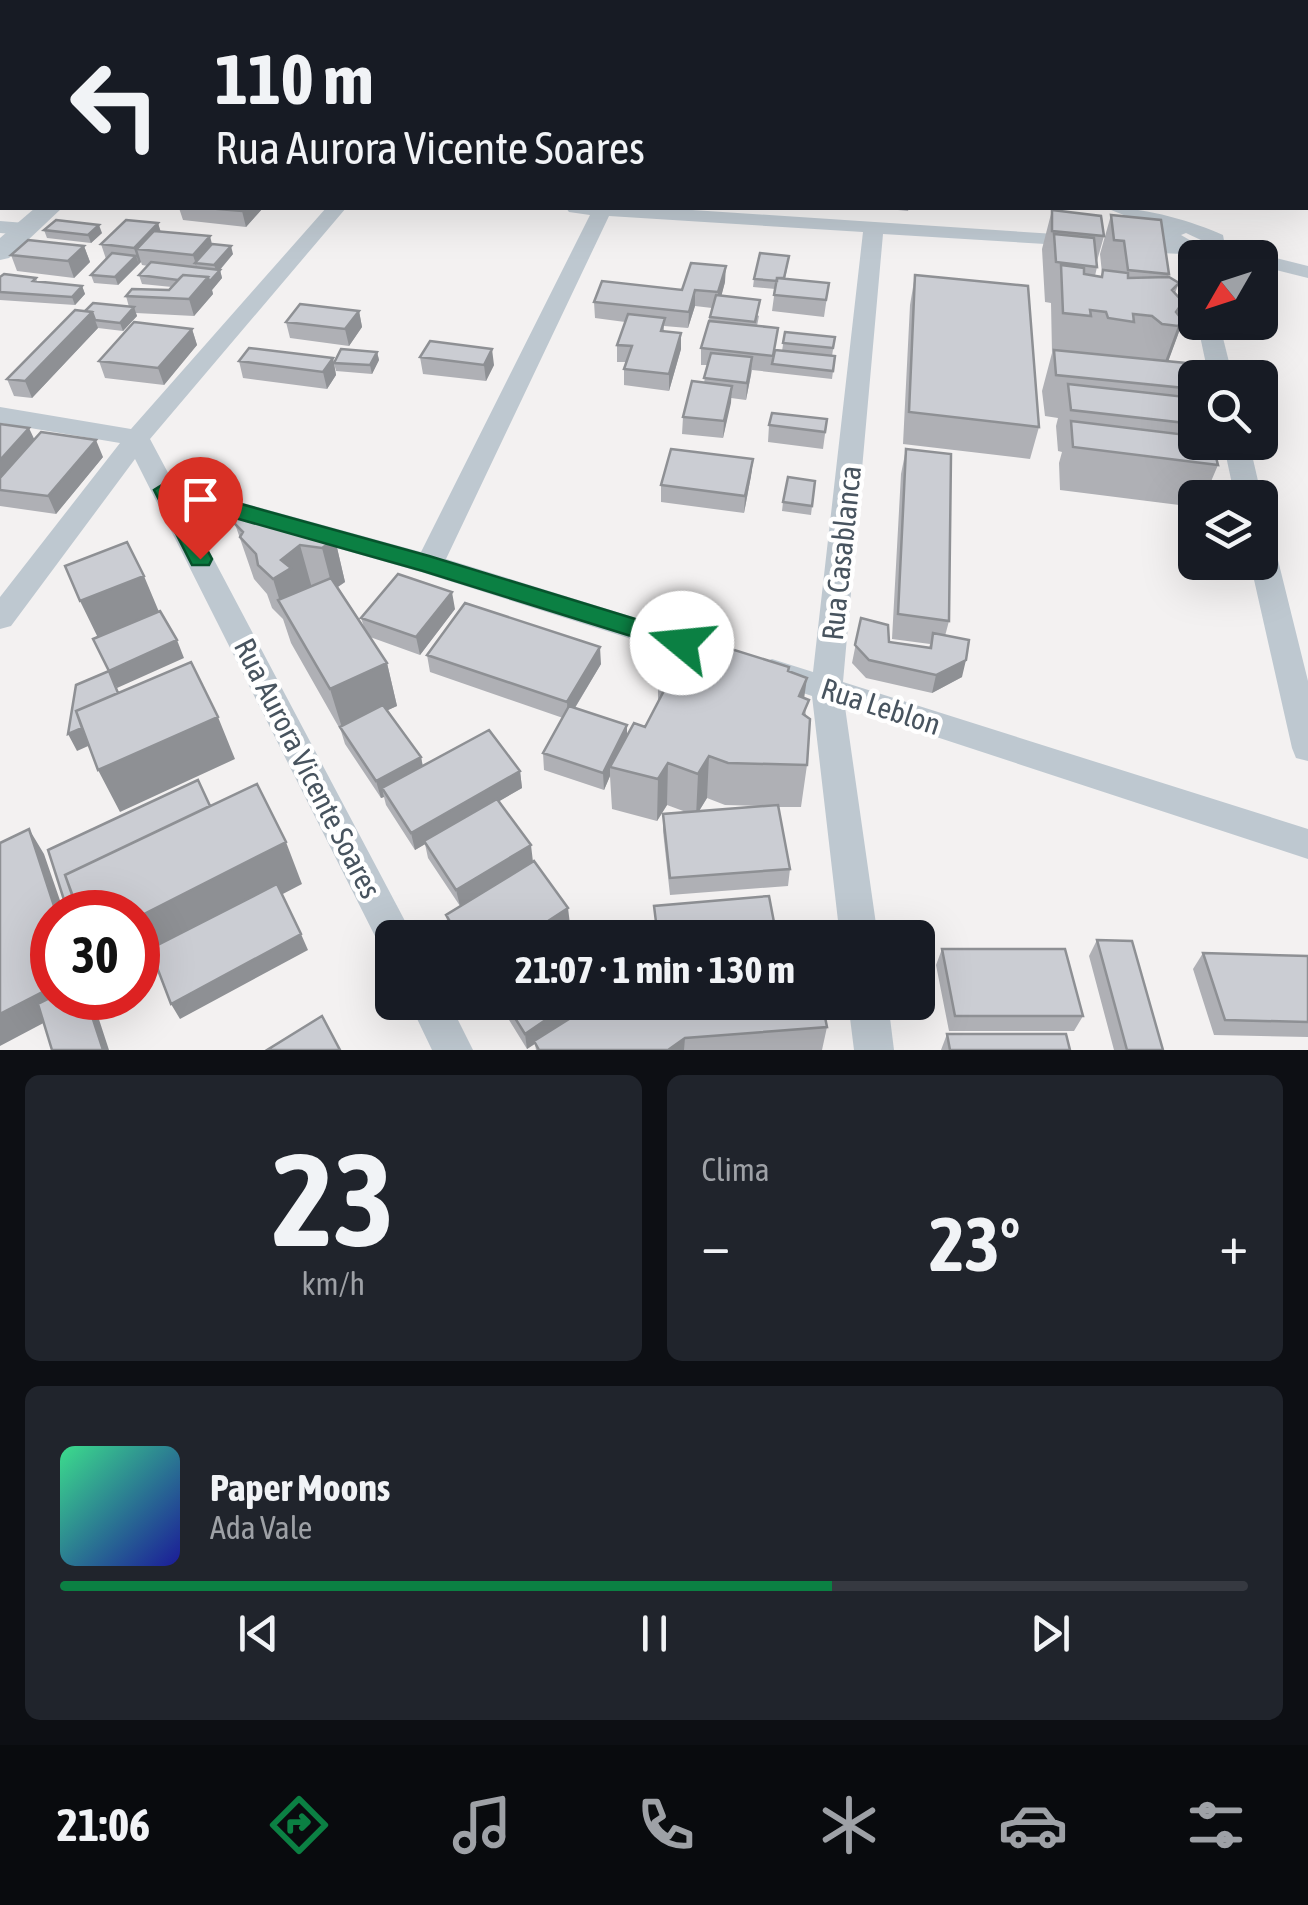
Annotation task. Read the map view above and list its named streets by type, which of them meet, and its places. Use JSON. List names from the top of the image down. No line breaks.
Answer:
{"streets":{"street":["Rua Casablanca","Rua Leblon","Rua Aurora Vicente Soares"]},"crossings":[["Rua Casablanca","Rua Leblon"],["Rua Leblon","Rua Aurora Vicente Soares"]],"north":"bottom left","page":{"turn":["110 m","Rua Aurora Vicente Soares"],"limit":"30","trip":"21:07 · 1 min · 130 m","tile":[["23","km/h"],"Clima"],"heat":["−","23°","+"],"song":["Paper Moons","Ada Vale"],"tabs":"21:06"}}
